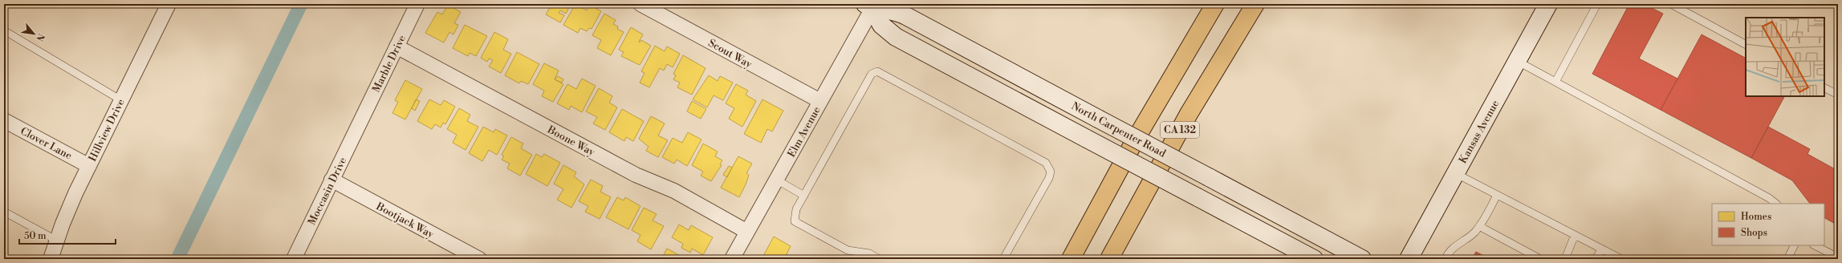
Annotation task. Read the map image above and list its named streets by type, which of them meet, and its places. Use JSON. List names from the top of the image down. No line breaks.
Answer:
{"streets":{"highway":["CA 132"],"main road":["North Carpenter Road","Kansas Avenue"],"street":["Scout Way","Marble Drive","Hillview Drive","Elm Avenue","Boone Way","Clover Lane","Moccasin Drive","Bootjack Way"]},"crossings":[["Scout Way","Elm Avenue"],["Marble Drive","Boone Way"],["Marble Drive","Moccasin Drive"],["North Carpenter Road","Elm Avenue"],["Hillview Drive","Clover Lane"],["Elm Avenue","Boone Way"],["Moccasin Drive","Bootjack Way"]],"legend":["Homes","Shops"],"scale_bar":"50 m","north":"bottom right"}
